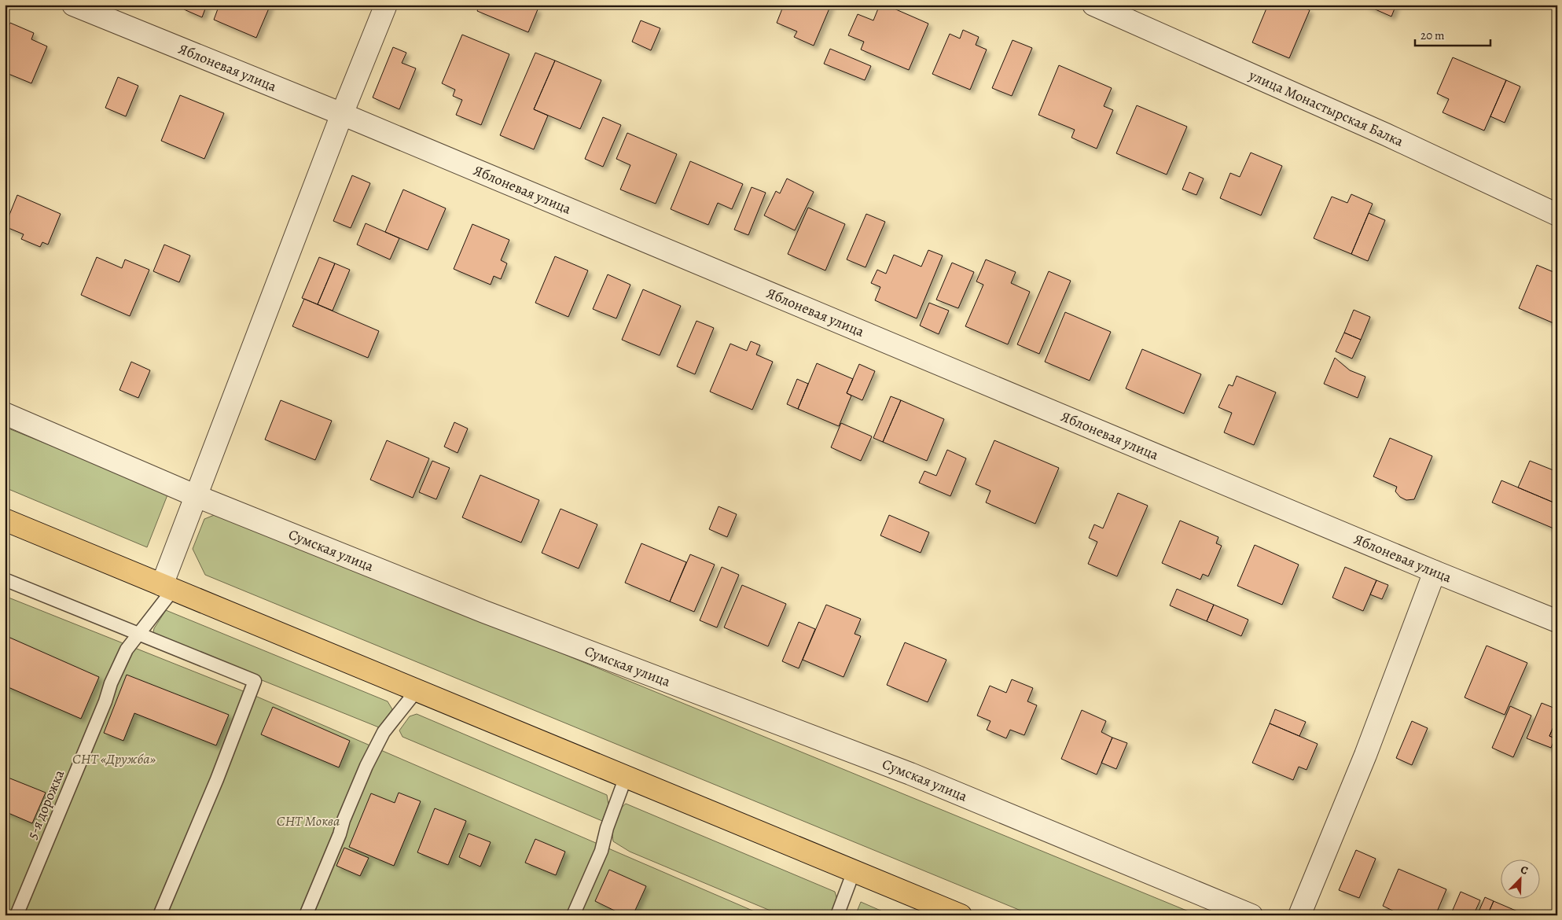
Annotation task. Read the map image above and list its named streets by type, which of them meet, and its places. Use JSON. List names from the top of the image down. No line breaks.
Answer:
{"streets":{"street":["Яблоневая улица","улица Монастырская Балка","Сумская улица"],"lane":["5-я дорожка"]},"parks":["СНТ «Дружба»","СНТ Моква"],"scale_bar":"20 m","north":"top right"}
